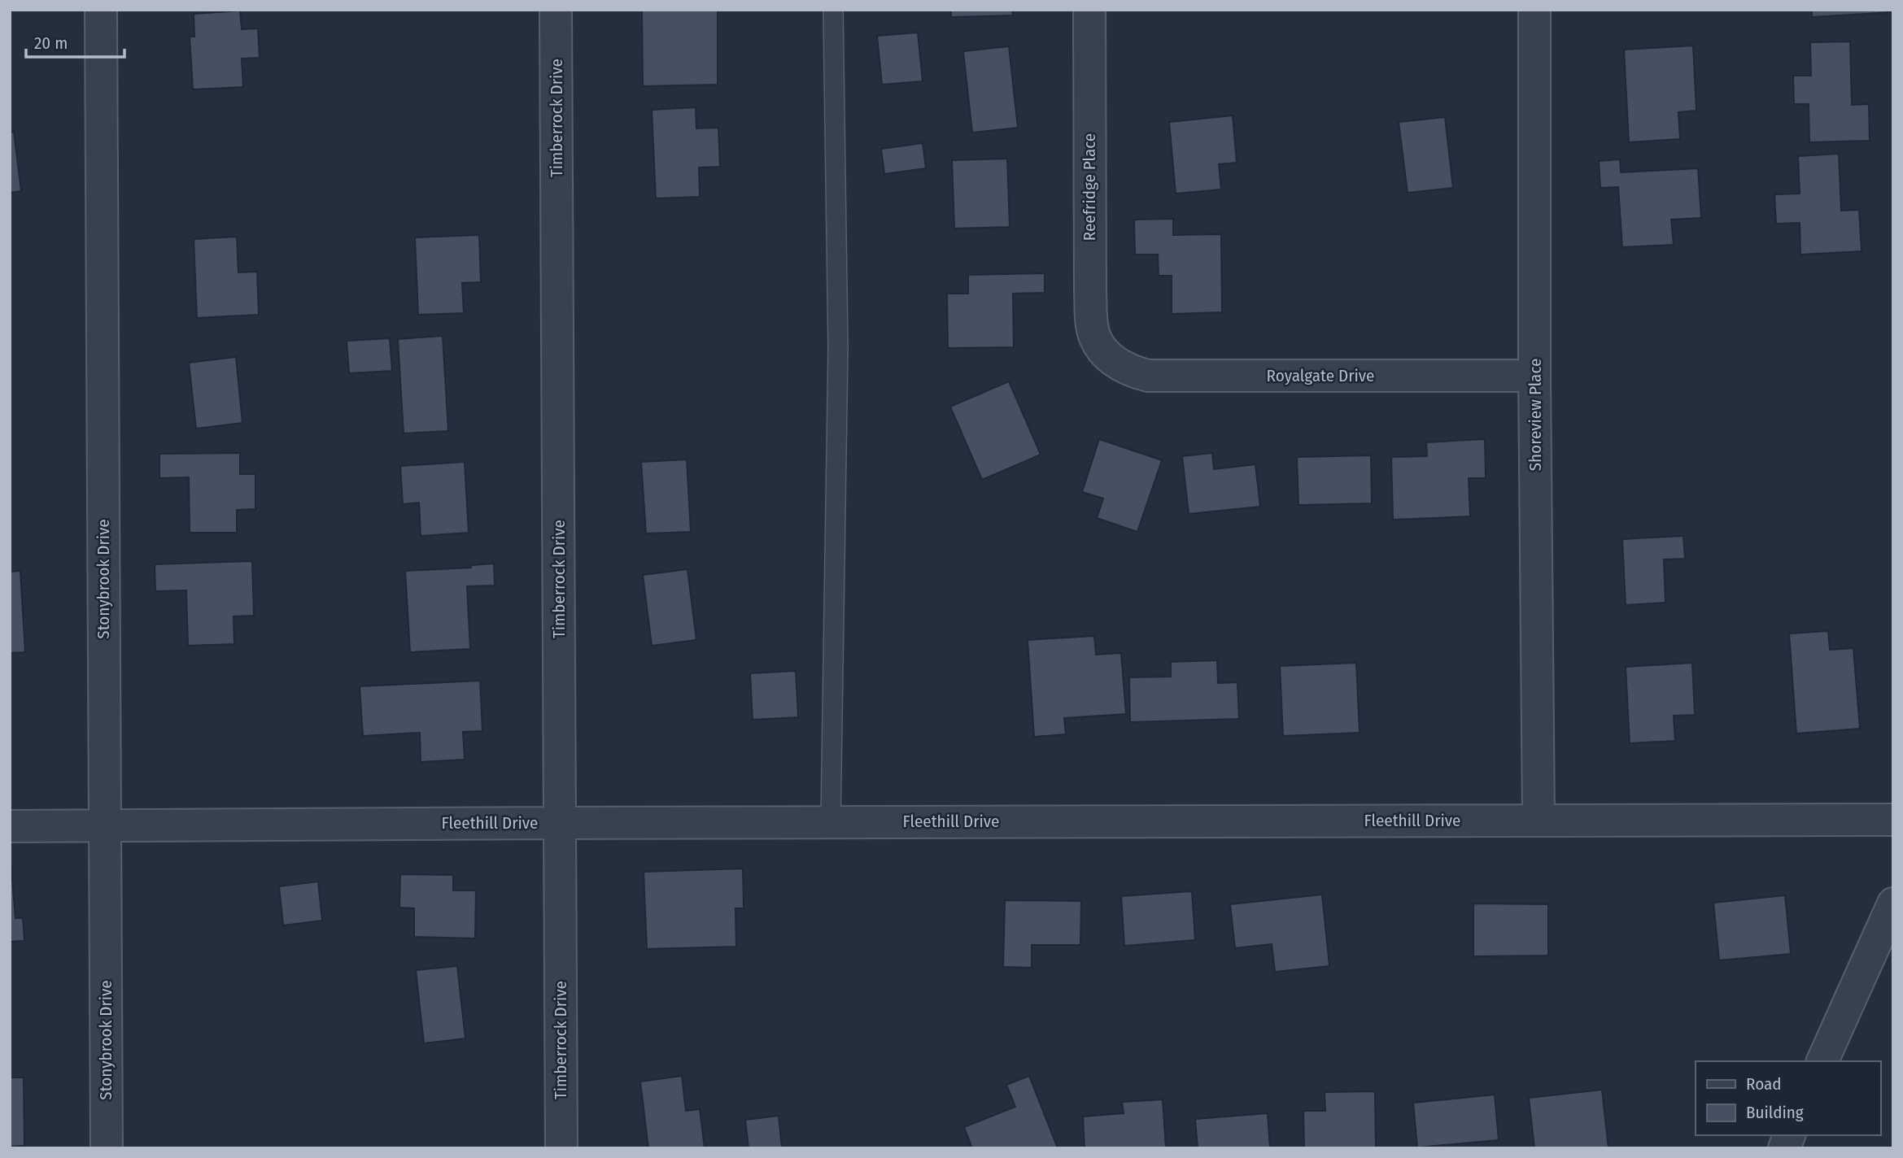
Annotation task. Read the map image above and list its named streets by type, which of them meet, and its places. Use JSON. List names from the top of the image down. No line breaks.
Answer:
{"streets":{"street":["Timberrock Drive","Reefridge Place","Royalgate Drive","Shoreview Place","Stonybrook Drive","Fleethill Drive"]},"crossings":[["Timberrock Drive","Fleethill Drive"],["Reefridge Place","Royalgate Drive"],["Royalgate Drive","Shoreview Place"],["Shoreview Place","Fleethill Drive"],["Stonybrook Drive","Fleethill Drive"]],"legend":["Road","Building"],"scale_bar":"20 m"}
